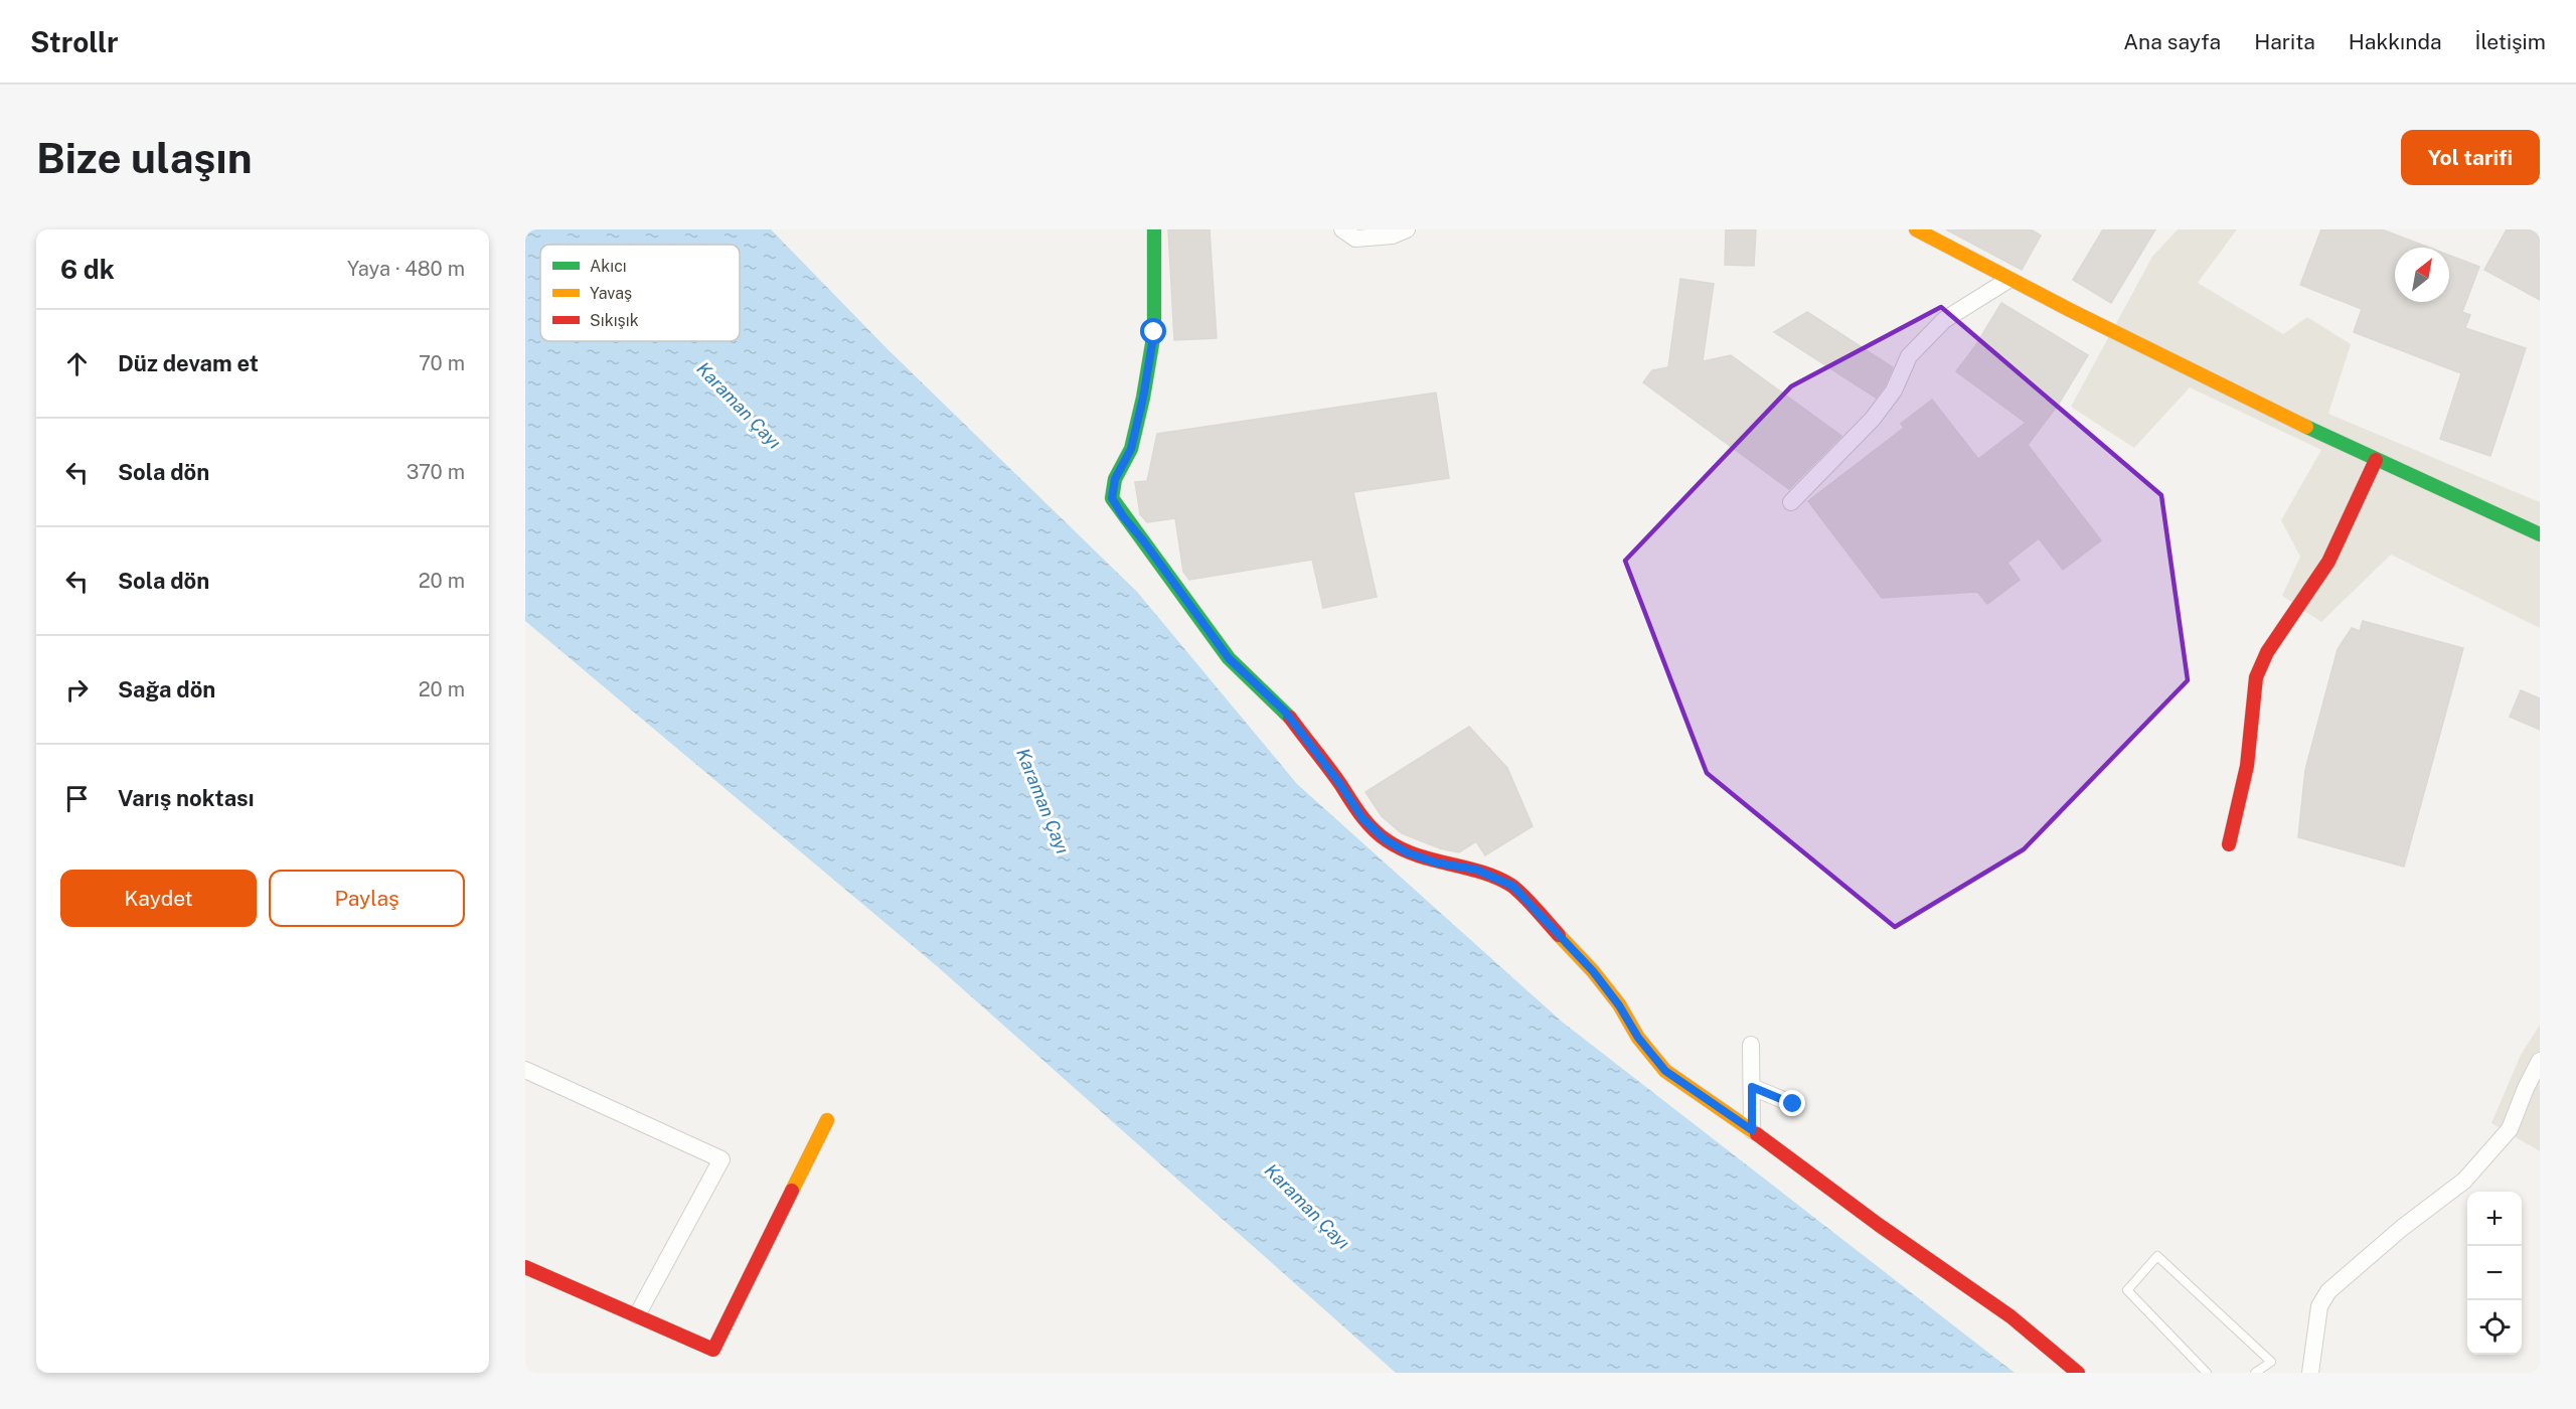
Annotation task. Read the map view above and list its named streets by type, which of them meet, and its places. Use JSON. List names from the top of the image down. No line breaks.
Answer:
{"water":["Karaman Çayı"],"legend":["Akıcı","Yavaş","Sıkışık"],"north":"top right","page":{"header":"Strollr","nav":["Ana sayfa","Harita","Hakkında","İletişim"],"buttons":["Yol tarifi",["Kaydet","Paylaş"]],"title":"Bize ulaşın","heading":["6 dk","Yaya · 480 m"],"list":[["Düz devam et","70 m"],["Sola dön","370 m"],["Sola dön","20 m"],["Sağa dön","20 m"],"Varış noktası"],"map_buttons":["+","−"]}}
